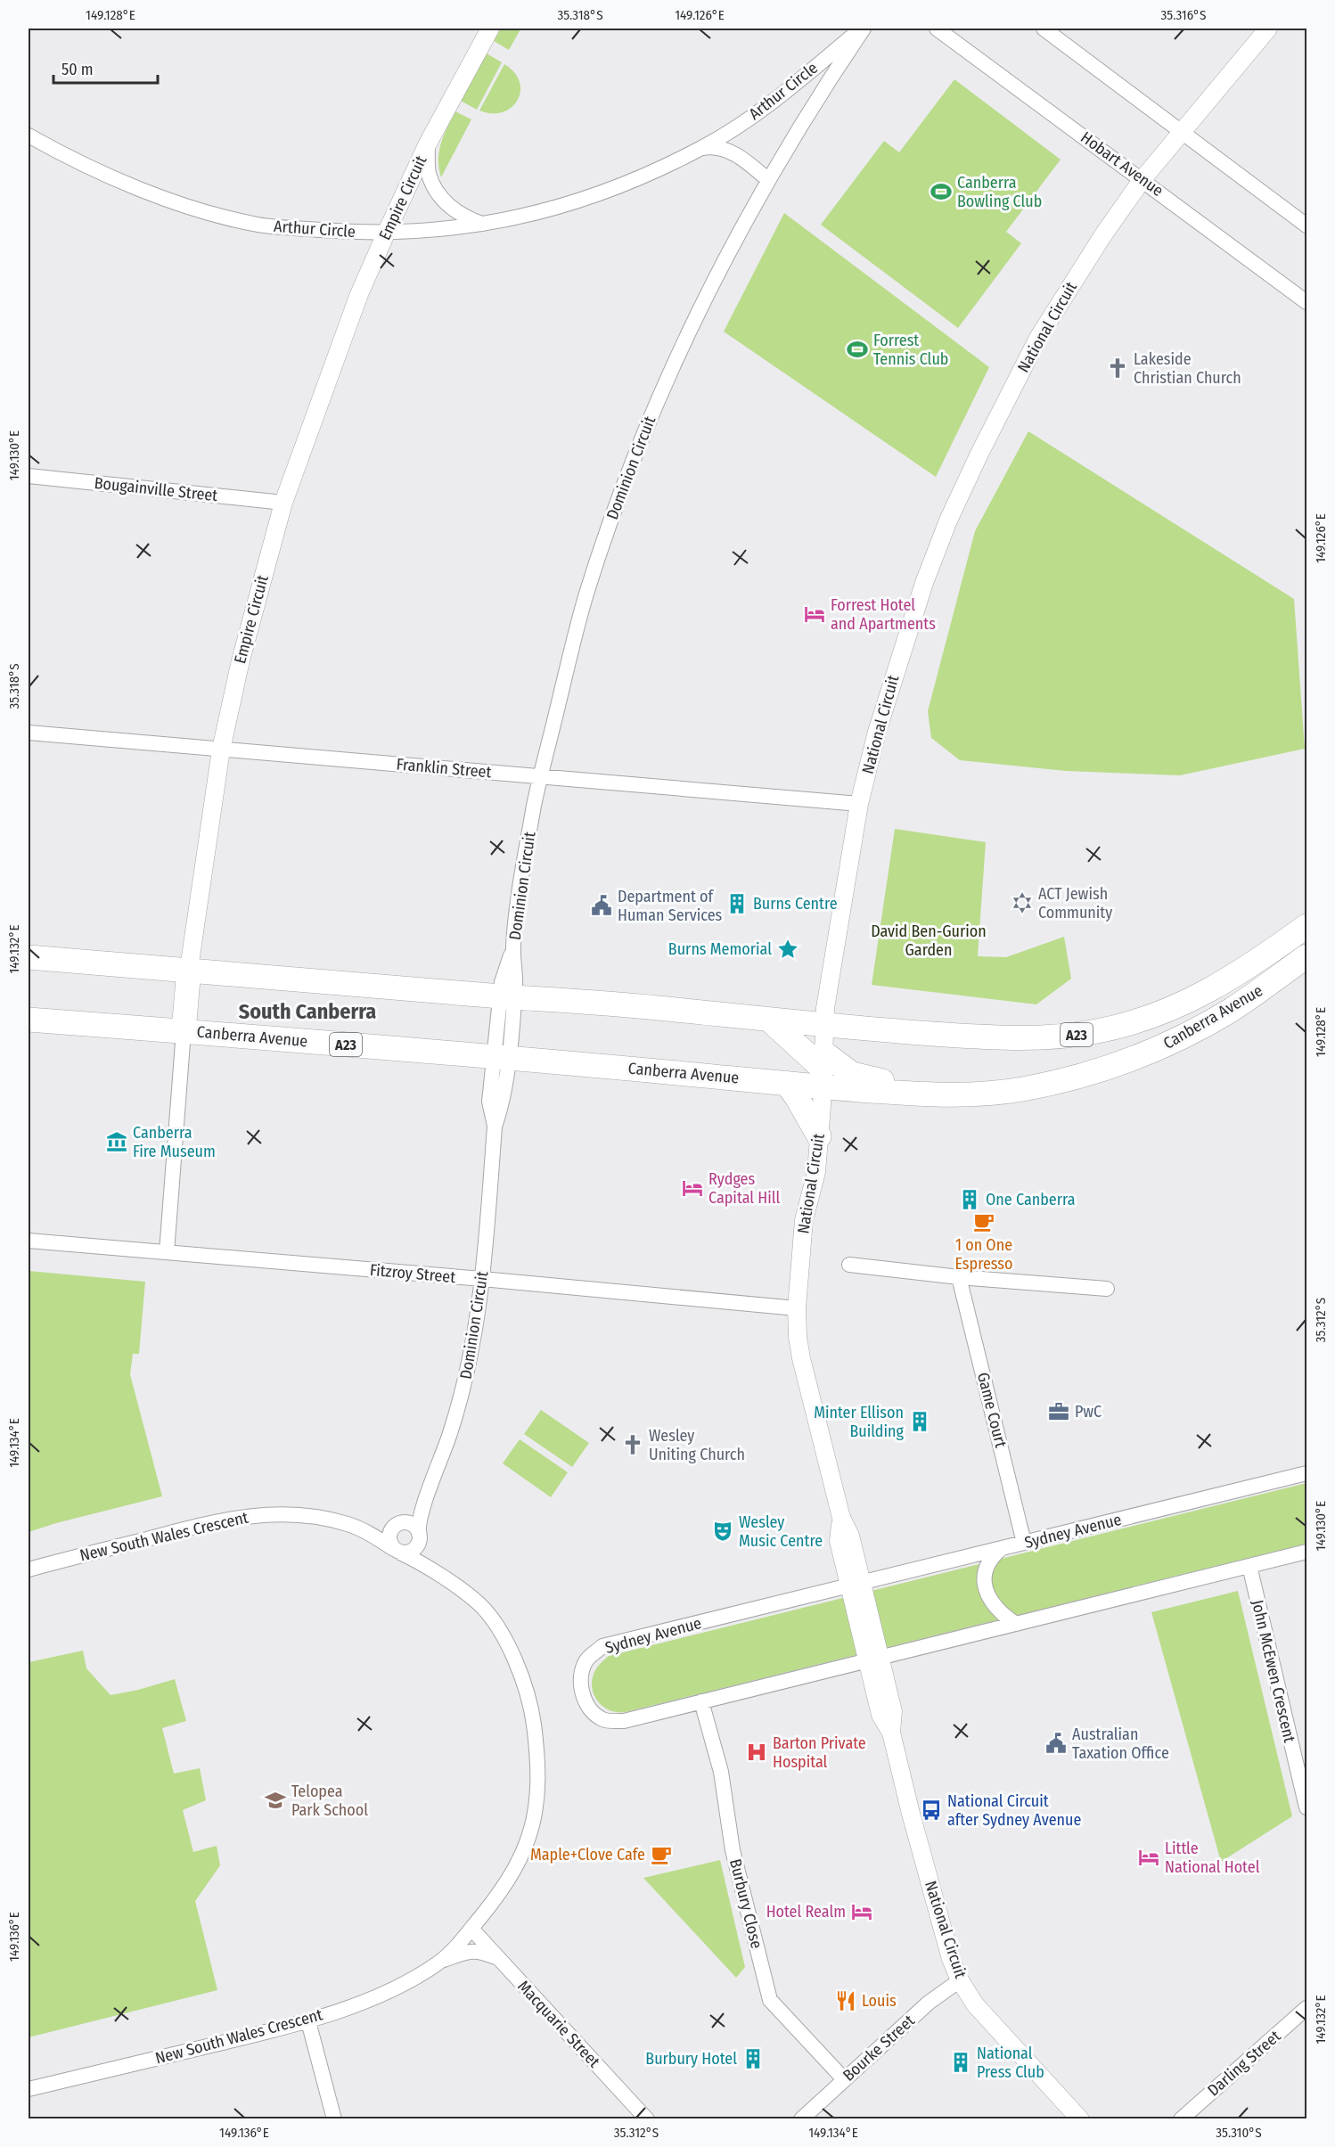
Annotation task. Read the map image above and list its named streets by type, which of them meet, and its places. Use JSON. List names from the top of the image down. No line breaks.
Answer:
{"streets":{"highway":["Empire Circuit","Canberra Avenue","A23"],"street":["Arthur Circle","Hobart Avenue","National Circuit","Dominion Circuit","Bougainville Street","Franklin Street","Fitzroy Street","Game Court","Sydney Avenue","New South Wales Crescent","John McEwen Crescent","Burbury Close","Macquarie Street","Bourke Street","Darling Street"]},"crossings":[["Arthur Circle","Empire Circuit"],["Arthur Circle","Dominion Circuit"],["Hobart Avenue","National Circuit"],["Empire Circuit","Bougainville Street"],["Empire Circuit","Franklin Street"],["Empire Circuit","Canberra Avenue"],["Empire Circuit","Fitzroy Street"],["National Circuit","Franklin Street"],["National Circuit","Canberra Avenue"],["National Circuit","Fitzroy Street"],["National Circuit","Sydney Avenue"],["National Circuit","Bourke Street"],["Dominion Circuit","Franklin Street"],["Dominion Circuit","Canberra Avenue"],["Dominion Circuit","Fitzroy Street"],["Dominion Circuit","New South Wales Crescent"],["Game Court","Sydney Avenue"],["Sydney Avenue","John McEwen Crescent"],["Sydney Avenue","Burbury Close"],["New South Wales Crescent","Macquarie Street"],["Burbury Close","Bourke Street"]],"districts":["South Canberra"],"parks":["David Ben-Gurion Garden"],"places":{"sports":["Canberra Bowling Club","Forrest Tennis Club"],"church":["Lakeside Christian Church","Wesley Uniting Church"],"hotel":["Forrest Hotel and Apartments","Rydges Capital Hill","Little National Hotel","Hotel Realm"],"synagogue":["ACT Jewish Community"],"building":["Burns Centre","One Canberra","Minter Ellison Building","Burbury Hotel","National Press Club"],"public building":["Department of Human Services","Australian Taxation Office"],"place":["Burns Memorial"],"museum":["Canberra Fire Museum"],"cafe":["1 on One Espresso","Maple+Clove Cafe"],"office":["PwC"],"theatre":["Wesley Music Centre"],"hospital":["Barton Private Hospital"],"school or university":["Telopea Park School"],"bus stop":["National Circuit after Sydney Avenue"],"restaurant":["Louis"]},"scale_bar":"50 m","coordinates":["149.128°E","35.318°S","149.126°E","35.316°S","149.130°E","149.132°E","35.312°S","149.134°E","149.136°E","35.310°S"]}
